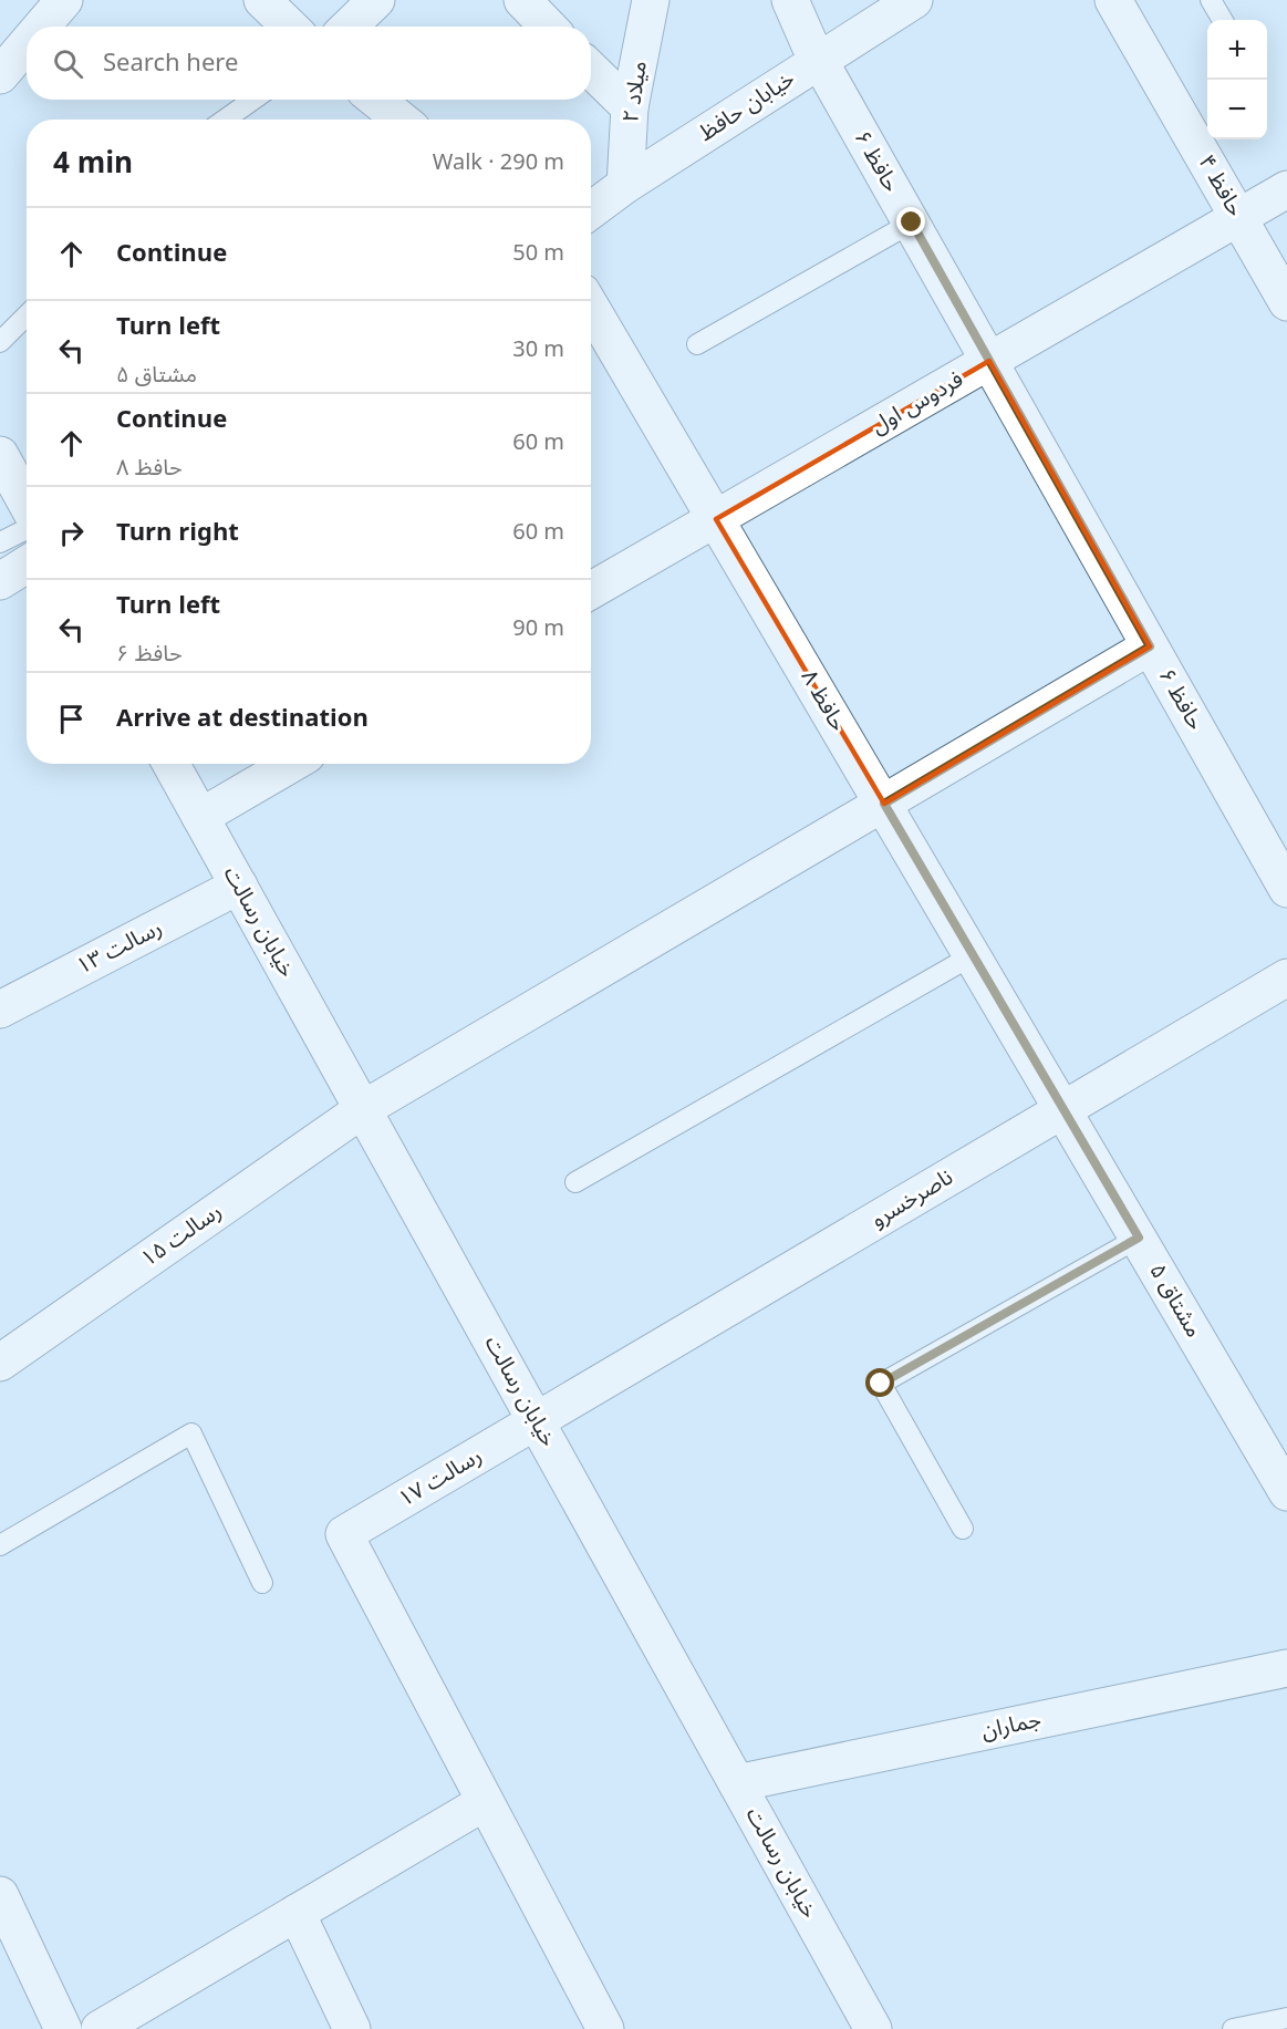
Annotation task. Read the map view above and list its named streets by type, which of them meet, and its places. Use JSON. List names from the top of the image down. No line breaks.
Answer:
{"streets":{"street":["میلاد ۲","خیابان حافظ","حافظ ۶","حافظ ۴","فردوس اول","حافظ ۸","خیابان رسالت","رسالت ۱۳","ناصرخسرو","رسالت ۱۵","مشتاق ۵","رسالت ۱۷","جماران"]},"crossings":[["میلاد ۲","خیابان حافظ"],["خیابان حافظ","حافظ ۶"],["حافظ ۶","فردوس اول"],["حافظ ۶","رسالت ۱۵"],["حافظ ۴","فردوس اول"],["فردوس اول","حافظ ۸"],["حافظ ۸","ناصرخسرو"],["حافظ ۸","رسالت ۱۵"],["حافظ ۸","مشتاق ۵"],["خیابان رسالت","رسالت ۱۳"],["خیابان رسالت","ناصرخسرو"],["خیابان رسالت","رسالت ۱۵"],["خیابان رسالت","رسالت ۱۷"],["خیابان رسالت","جماران"],["ناصرخسرو","مشتاق ۵"],["ناصرخسرو","رسالت ۱۷"]],"page":{"map_buttons":["+","−"],"search":"Search here","heading":["4 min","Walk · 290 m"],"list":[["Continue","50 m"],["Turn left","مشتاق ۵","30 m"],["Continue","حافظ ۸","60 m"],["Turn right","60 m"],["Turn left","حافظ ۶","90 m"],"Arrive at destination"]}}
